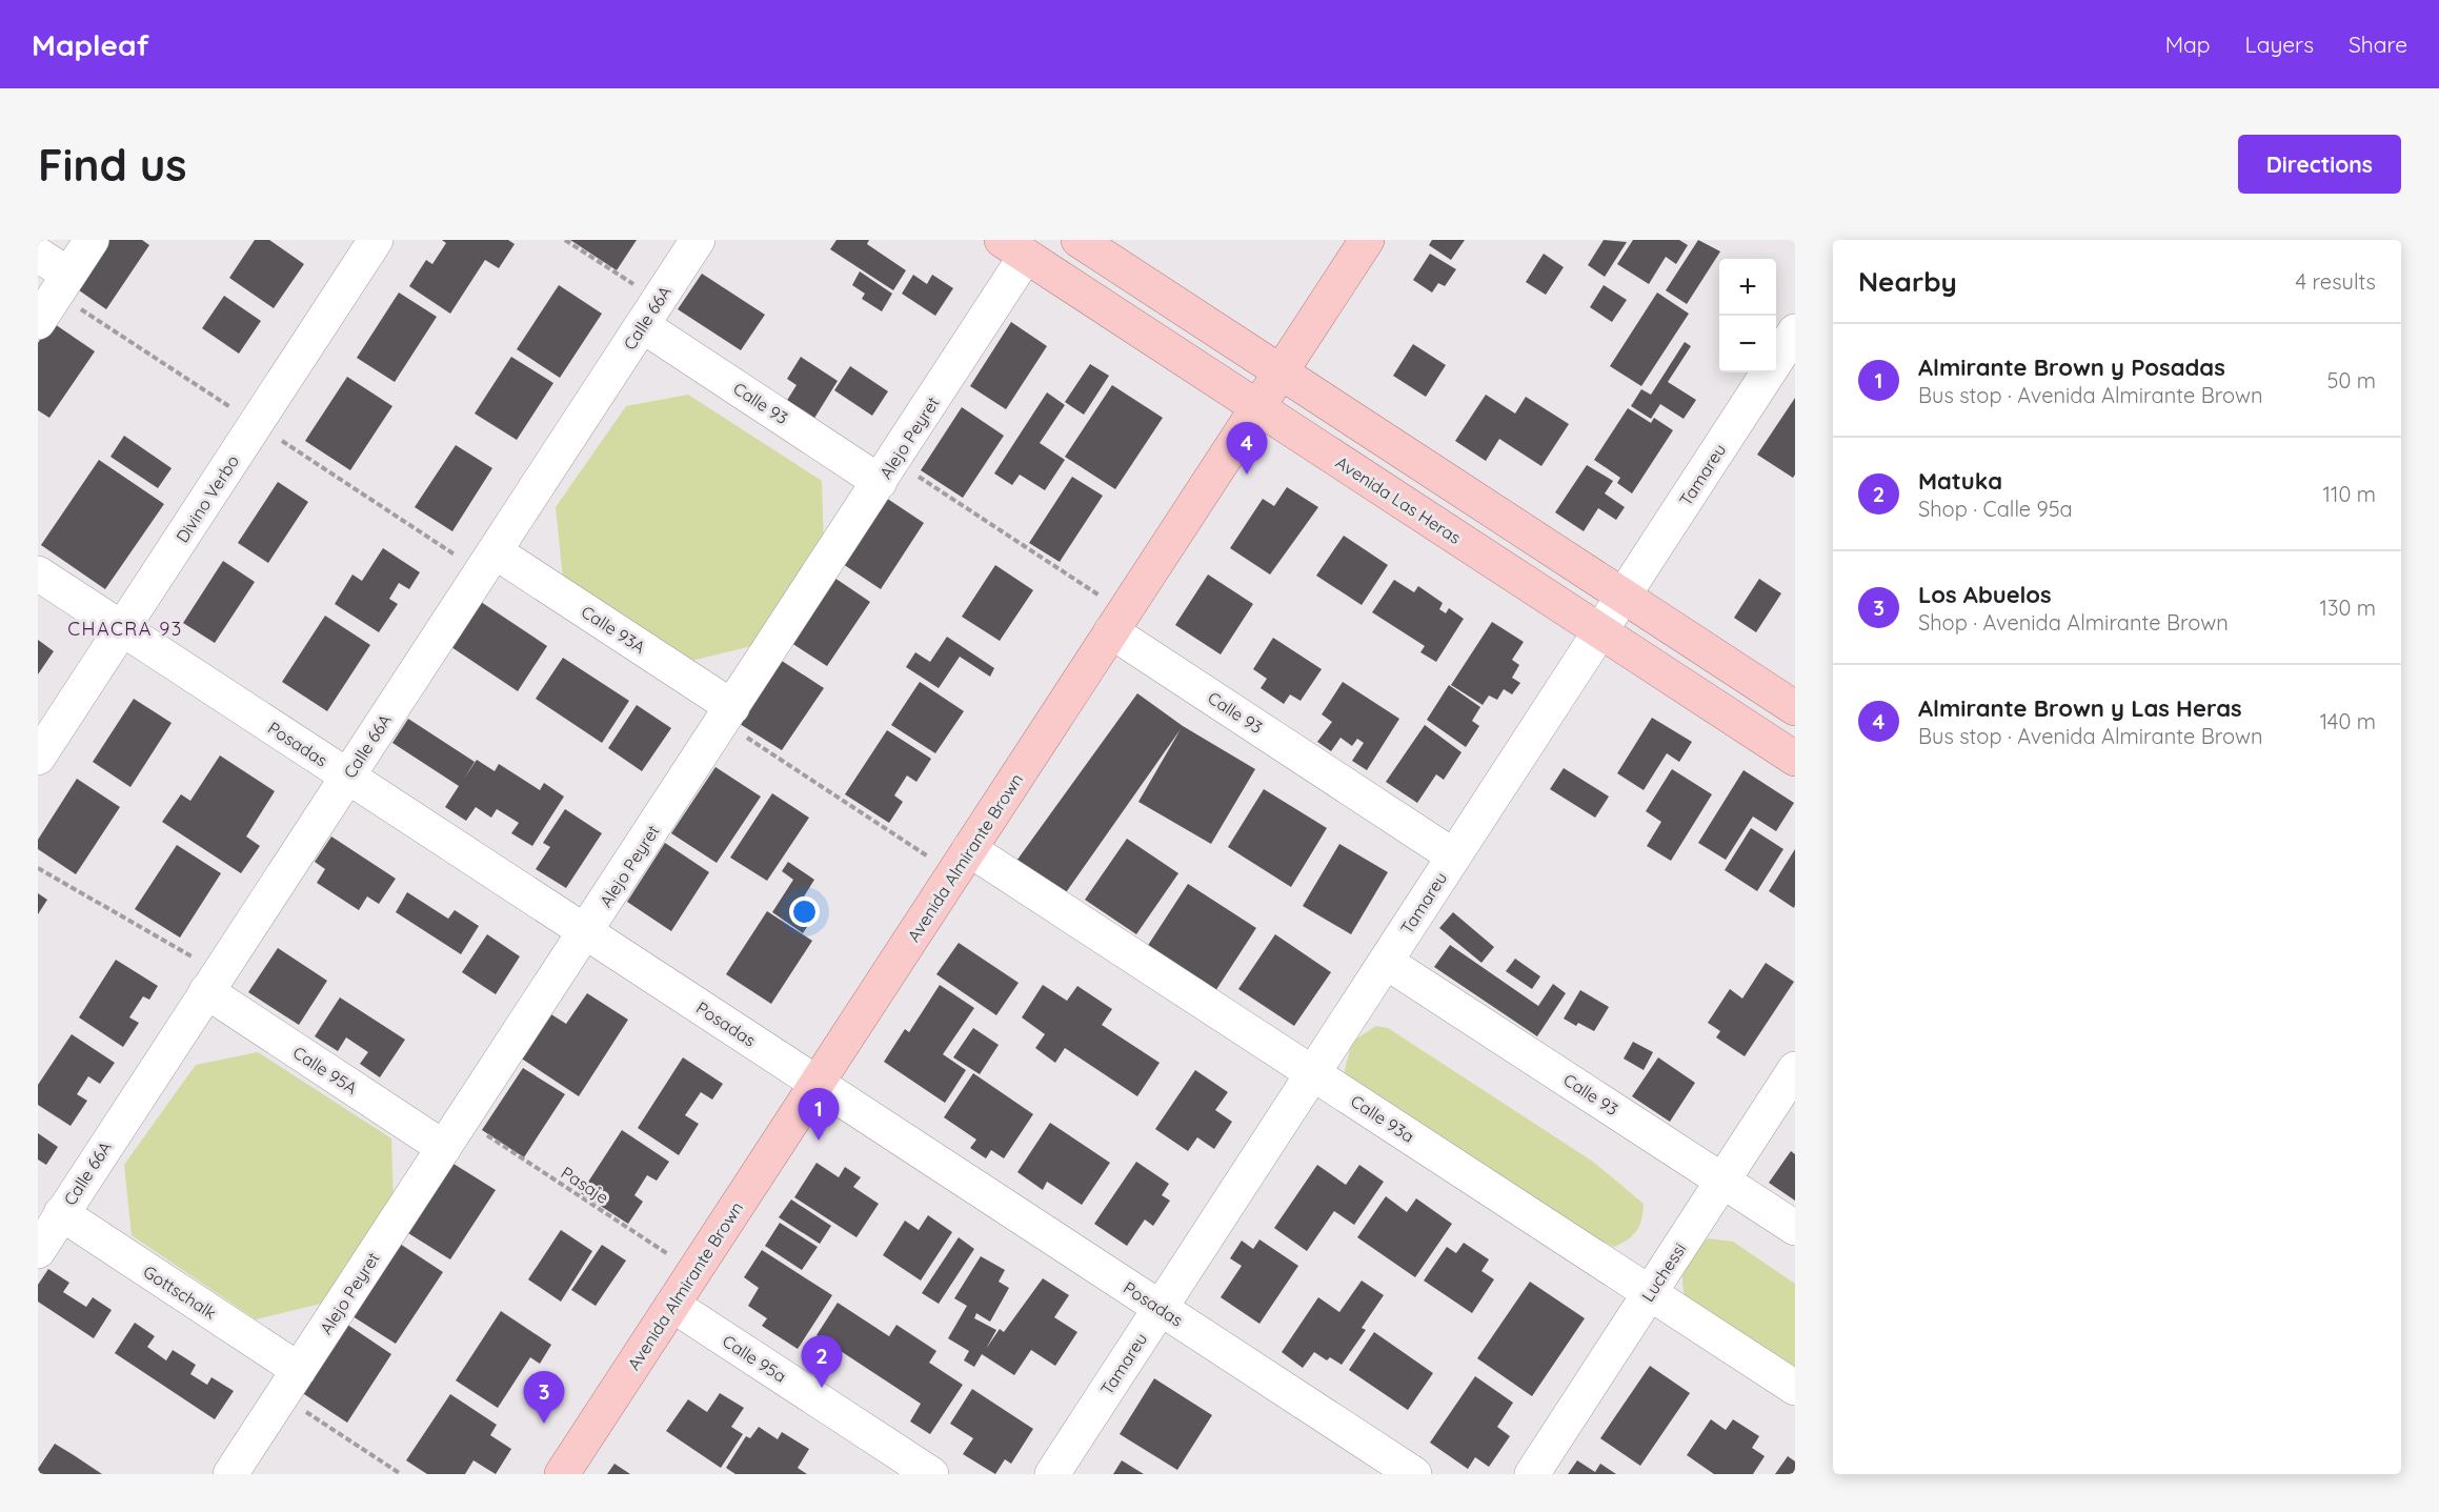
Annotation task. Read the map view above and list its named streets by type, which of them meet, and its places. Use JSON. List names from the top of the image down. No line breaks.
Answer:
{"streets":{"main road":["Avenida Las Heras","Avenida Almirante Brown"],"street":["Calle 66A","Calle 93","Alejo Peyret","Tamareu","Divino Verbo","Calle 93A","Posadas","Calle 95A","Calle 93a","Luchessi","Gottschalk","Calle 95a"],"path":["Pasaje"]},"crossings":[["Calle 66A","Calle 93"],["Calle 66A","Calle 93A"],["Calle 66A","Posadas"],["Calle 66A","Calle 95A"],["Calle 66A","Gottschalk"],["Calle 93","Alejo Peyret"],["Calle 93","Tamareu"],["Calle 93","Avenida Almirante Brown"],["Calle 93","Luchessi"],["Alejo Peyret","Avenida Las Heras"],["Alejo Peyret","Calle 93A"],["Alejo Peyret","Posadas"],["Alejo Peyret","Calle 95A"],["Alejo Peyret","Pasaje"],["Alejo Peyret","Gottschalk"],["Tamareu","Avenida Las Heras"],["Tamareu","Posadas"],["Tamareu","Calle 93a"],["Divino Verbo","Posadas"],["Avenida Las Heras","Avenida Almirante Brown"],["Posadas","Avenida Almirante Brown"],["Avenida Almirante Brown","Calle 93a"],["Avenida Almirante Brown","Pasaje"],["Avenida Almirante Brown","Calle 95a"],["Calle 93a","Luchessi"]],"districts":["CHACRA 93"],"page":{"header":"Mapleaf","nav":["Map","Layers","Share"],"buttons":"Directions","title":"Find us","heading":["Nearby","4 results"],"map_buttons":["+","−"],"list":[{"mark":"1","name":"Almirante Brown y Posadas","note":"Bus stop · Avenida Almirante Brown","value":"50 m"},{"mark":"2","name":"Matuka","note":"Shop · Calle 95a","value":"110 m"},{"mark":"3","name":"Los Abuelos","note":"Shop · Avenida Almirante Brown","value":"130 m"},{"mark":"4","name":"Almirante Brown y Las Heras","note":"Bus stop · Avenida Almirante Brown","value":"140 m"}],"pins":["4","1","2","3"]}}
